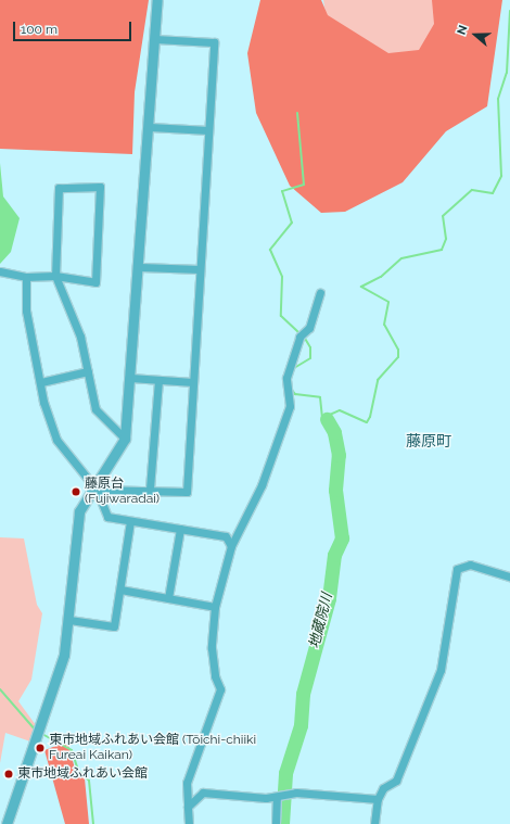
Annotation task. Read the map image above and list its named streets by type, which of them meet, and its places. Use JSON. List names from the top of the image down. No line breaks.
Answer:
{"districts":["藤原町"],"water":["地蔵院川"],"places":["藤原台 (Fujiwaradai)","東市地域ふれあい会館 (Tōichi-chiiki Fureai Kaikan)","東市地域ふれあい会館"],"scale_bar":"100 m","north":"left"}
